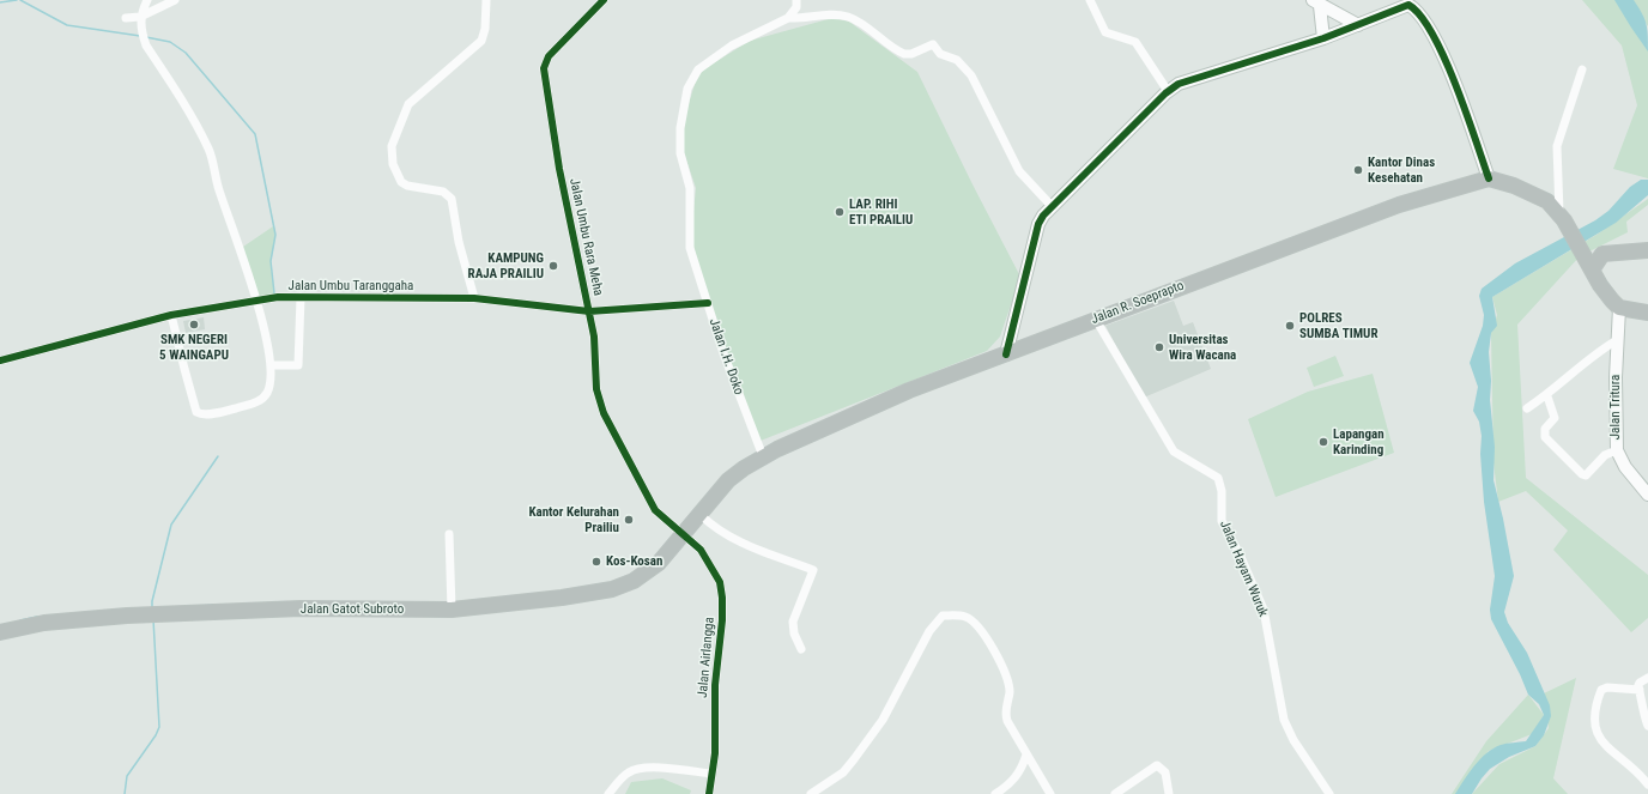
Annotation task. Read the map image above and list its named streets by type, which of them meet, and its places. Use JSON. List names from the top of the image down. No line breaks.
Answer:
{"streets":{"highway":["Jalan R. Soeprapto","Jalan Gatot Subroto"],"street":["Jalan Umbu Rara Meha","Jalan Umbu Taranggaha","Jalan I.H. Doko","Jalan Tritura","Jalan Hayam Wuruk","Jalan Airlangga"]},"crossings":[["Jalan Umbu Rara Meha","Jalan Umbu Taranggaha"],["Jalan Umbu Rara Meha","Jalan R. Soeprapto"],["Jalan Umbu Rara Meha","Jalan Gatot Subroto"],["Jalan Umbu Rara Meha","Jalan Airlangga"],["Jalan Umbu Taranggaha","Jalan I.H. Doko"],["Jalan R. Soeprapto","Jalan I.H. Doko"],["Jalan R. Soeprapto","Jalan Hayam Wuruk"],["Jalan R. Soeprapto","Jalan Gatot Subroto"],["Jalan R. Soeprapto","Jalan Airlangga"],["Jalan Gatot Subroto","Jalan Airlangga"]],"places":["Kantor Dinas Kesehatan","LAP. RIHI ETI PRAILIU","KAMPUNG RAJA PRAILIU","SMK NEGERI 5 WAINGAPU","POLRES SUMBA TIMUR","Universitas Wira Wacana","Lapangan Karinding","Kantor Kelurahan Prailiu","Kos-Kosan"]}
